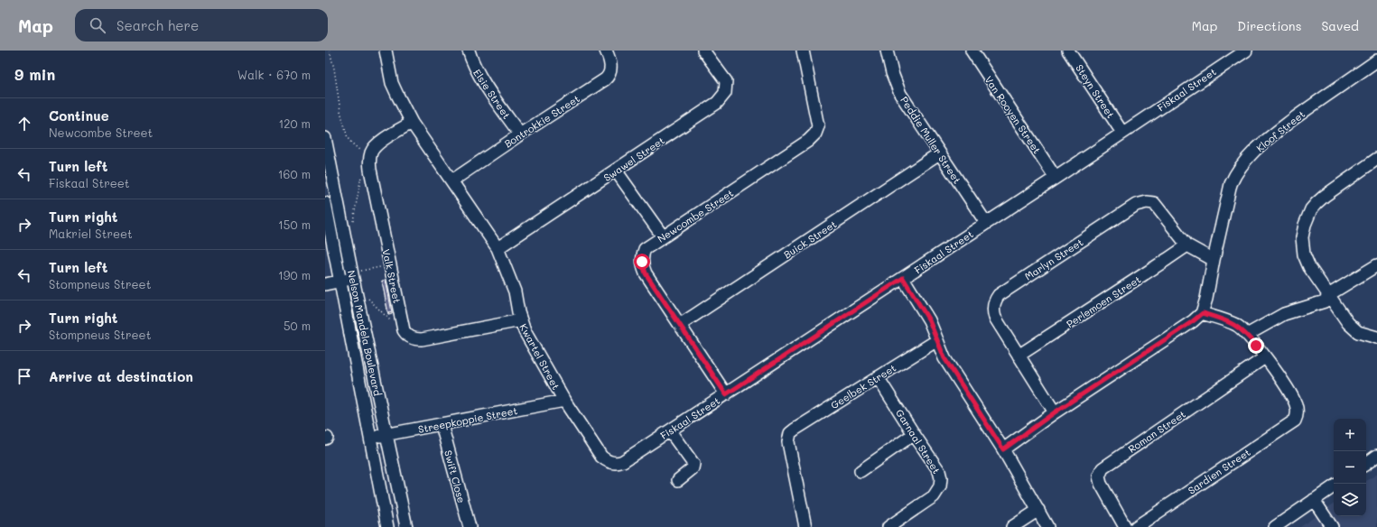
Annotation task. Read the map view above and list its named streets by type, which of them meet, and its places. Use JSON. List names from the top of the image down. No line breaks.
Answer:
{"streets":{"street":["Fiskaal Street","Steyn Street","Elsie Street","Van Rooyen Street","Bontrokkie Street","Kloof Street","Peddie Muller Street","Swawel Street","Newcombe Street","Buick Street","Marlyn Street","Valk Street","Perlemoen Street","Nelson Mandela Boulevard","Kwartel Street","Geelbek Street","Streepkoppie Street","Roman Street","Garnaal Street","Sardien Street","Swift Close"]},"crossings":[["Fiskaal Street","Steyn Street"],["Fiskaal Street","Van Rooyen Street"],["Fiskaal Street","Peddie Muller Street"],["Fiskaal Street","Newcombe Street"],["Fiskaal Street","Kwartel Street"],["Elsie Street","Bontrokkie Street"],["Bontrokkie Street","Kwartel Street"],["Kloof Street","Marlyn Street"],["Peddie Muller Street","Buick Street"],["Swawel Street","Kwartel Street"],["Newcombe Street","Buick Street"],["Marlyn Street","Perlemoen Street"],["Nelson Mandela Boulevard","Streepkoppie Street"],["Kwartel Street","Streepkoppie Street"],["Geelbek Street","Garnaal Street"],["Streepkoppie Street","Swift Close"],["Roman Street","Sardien Street"]],"page":{"header":"Map","search":"Search here","nav":["Map","Directions","Saved"],"heading":["9 min","Walk · 670 m"],"list":[["Continue","Newcombe Street","120 m"],["Turn left","Fiskaal Street","160 m"],["Turn right","Makriel Street","150 m"],["Turn left","Stompneus Street","190 m"],["Turn right","Stompneus Street","50 m"],"Arrive at destination"],"map_buttons":["+","−"]}}
